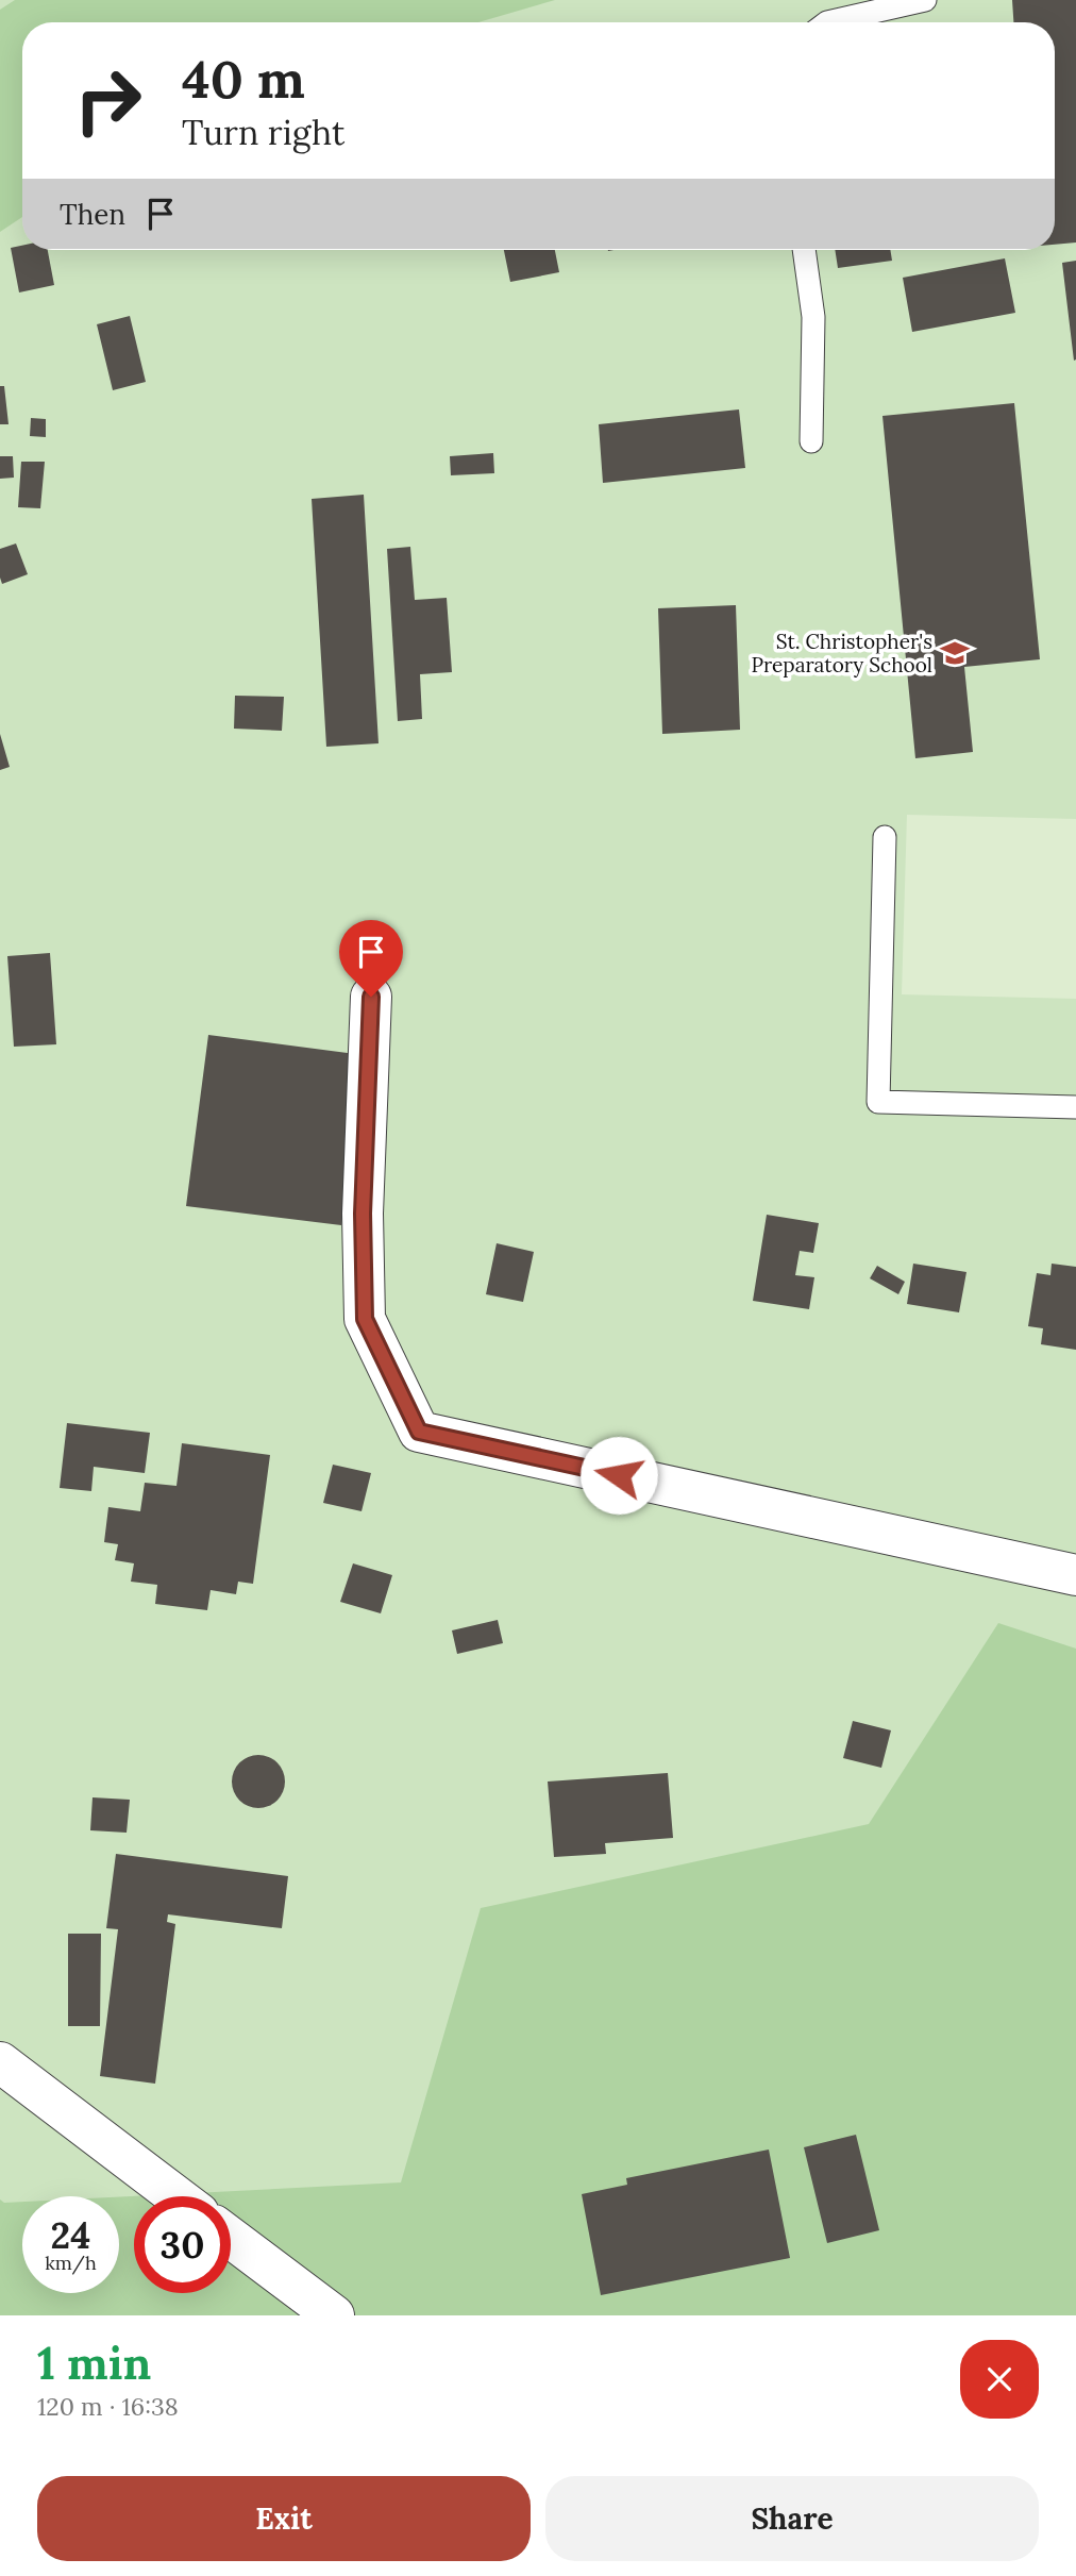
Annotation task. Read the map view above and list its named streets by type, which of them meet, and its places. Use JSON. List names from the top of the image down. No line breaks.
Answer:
{"places":{"school or university":["St. Christopher's Preparatory School"]},"page":{"turn":["40 m","Turn right"],"then":"Then","speed":"24 km/h","limit":"30","heading":["1 min","120 m · 16:38"],"buttons":["Exit","Share"]}}
